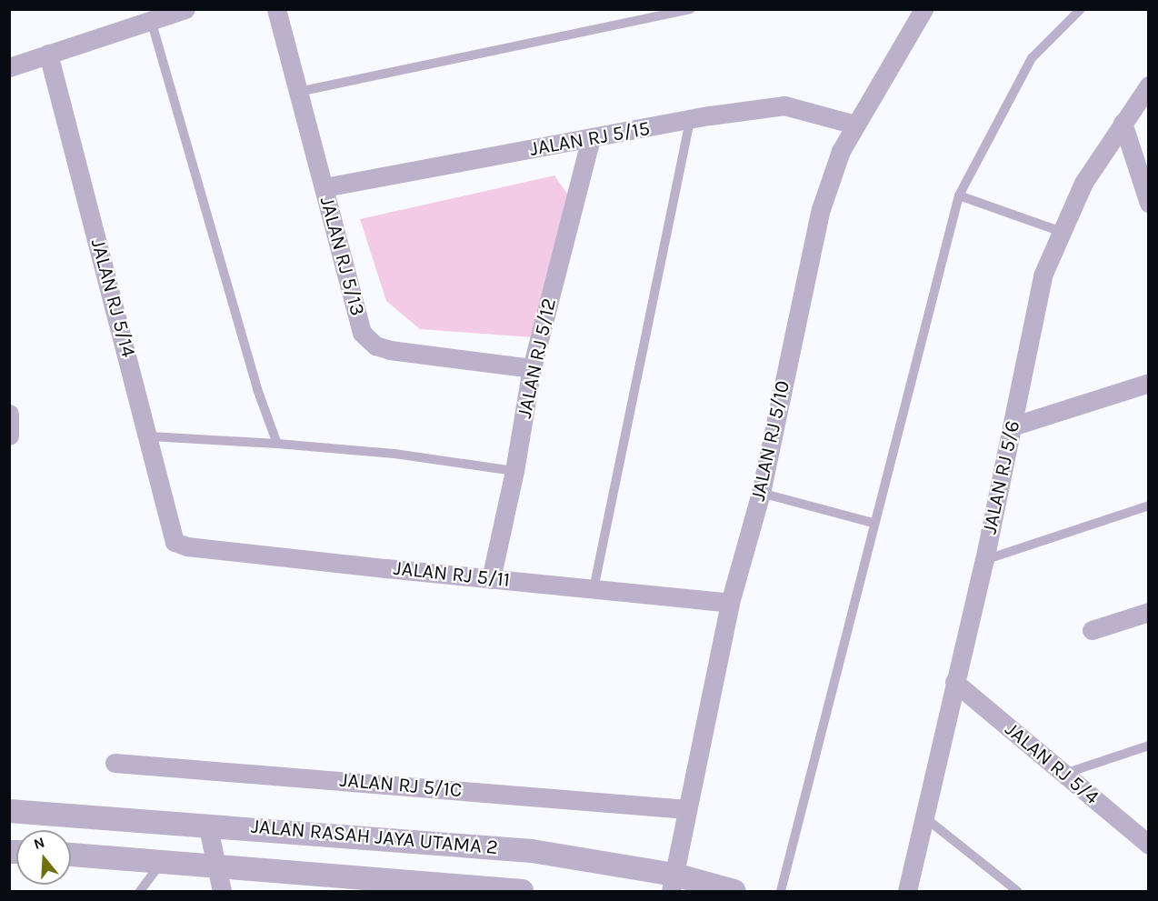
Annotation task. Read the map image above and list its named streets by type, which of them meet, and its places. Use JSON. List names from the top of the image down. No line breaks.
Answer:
{"streets":{"street":["JALAN RJ 5/15","JALAN RJ 5/13","JALAN RJ 5/14","JALAN RJ 5/12","JALAN RJ 5/10","JALAN RJ 5/6","JALAN RJ 5/11","JALAN RJ 5/4","JALAN RJ 5/1C","JALAN RASAH JAYA UTAMA 2"]},"crossings":[["JALAN RJ 5/15","JALAN RJ 5/13"],["JALAN RJ 5/15","JALAN RJ 5/12"],["JALAN RJ 5/15","JALAN RJ 5/10"],["JALAN RJ 5/13","JALAN RJ 5/12"],["JALAN RJ 5/14","JALAN RJ 5/11"],["JALAN RJ 5/12","JALAN RJ 5/11"],["JALAN RJ 5/10","JALAN RJ 5/11"],["JALAN RJ 5/10","JALAN RJ 5/1C"],["JALAN RJ 5/10","JALAN RASAH JAYA UTAMA 2"],["JALAN RJ 5/6","JALAN RJ 5/4"]],"north":"top"}
